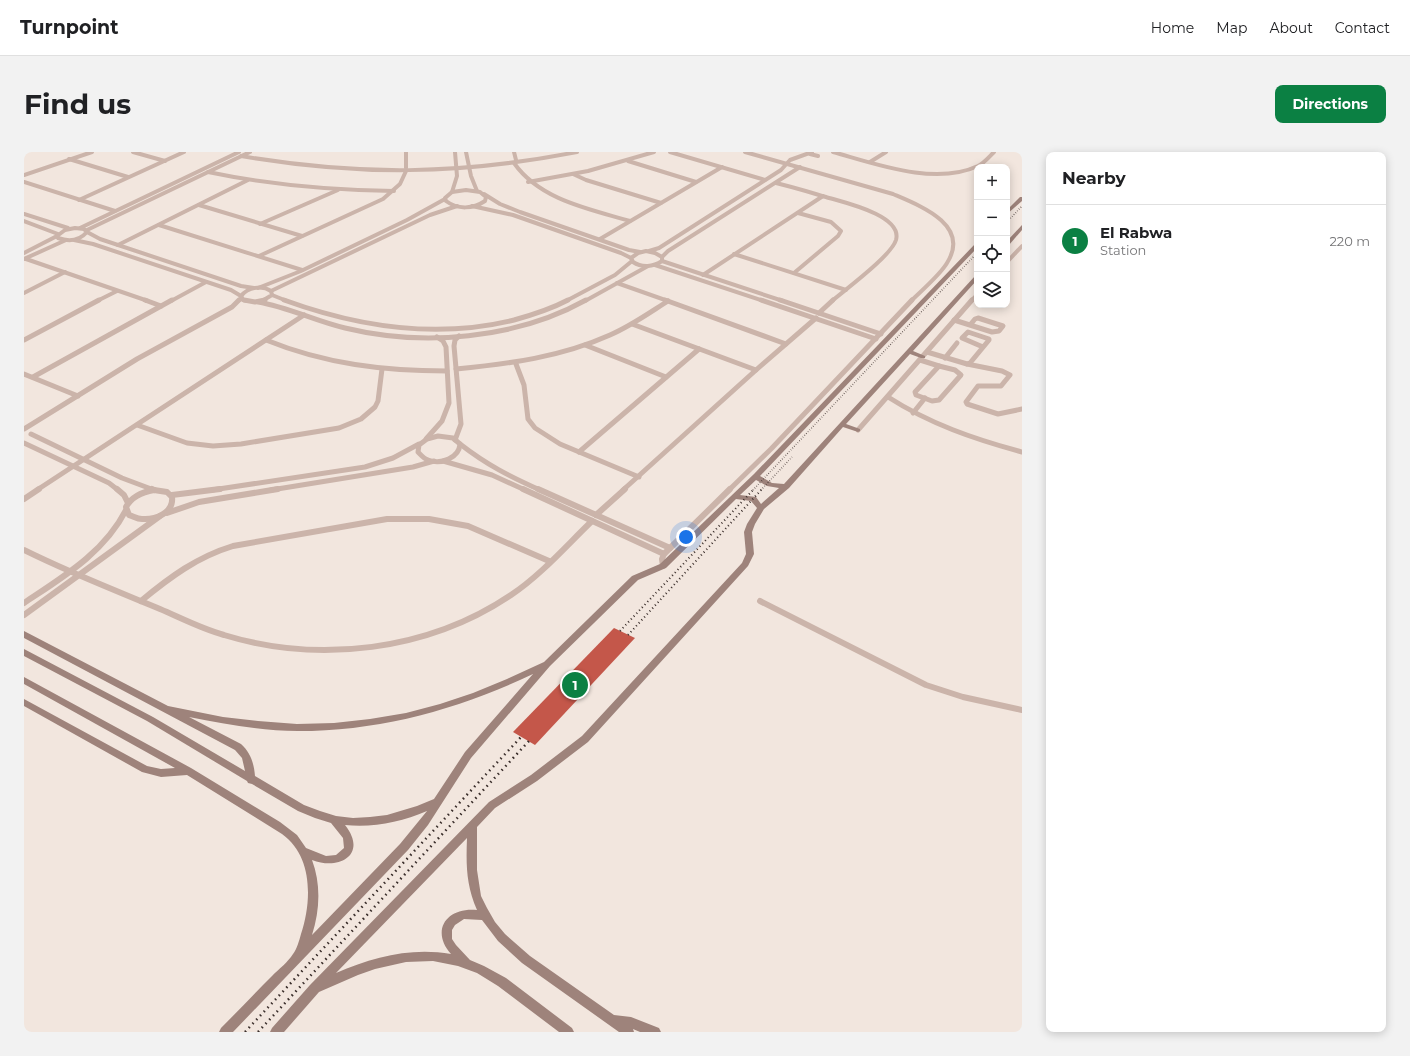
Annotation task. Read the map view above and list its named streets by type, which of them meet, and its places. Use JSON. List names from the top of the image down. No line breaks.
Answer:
{"page":{"header":"Turnpoint","nav":["Home","Map","About","Contact"],"buttons":"Directions","title":"Find us","heading":"Nearby","map_buttons":["+","−"],"list":[{"mark":"1","name":"El Rabwa","note":"Station","value":"220 m"}],"pins":"1"}}
